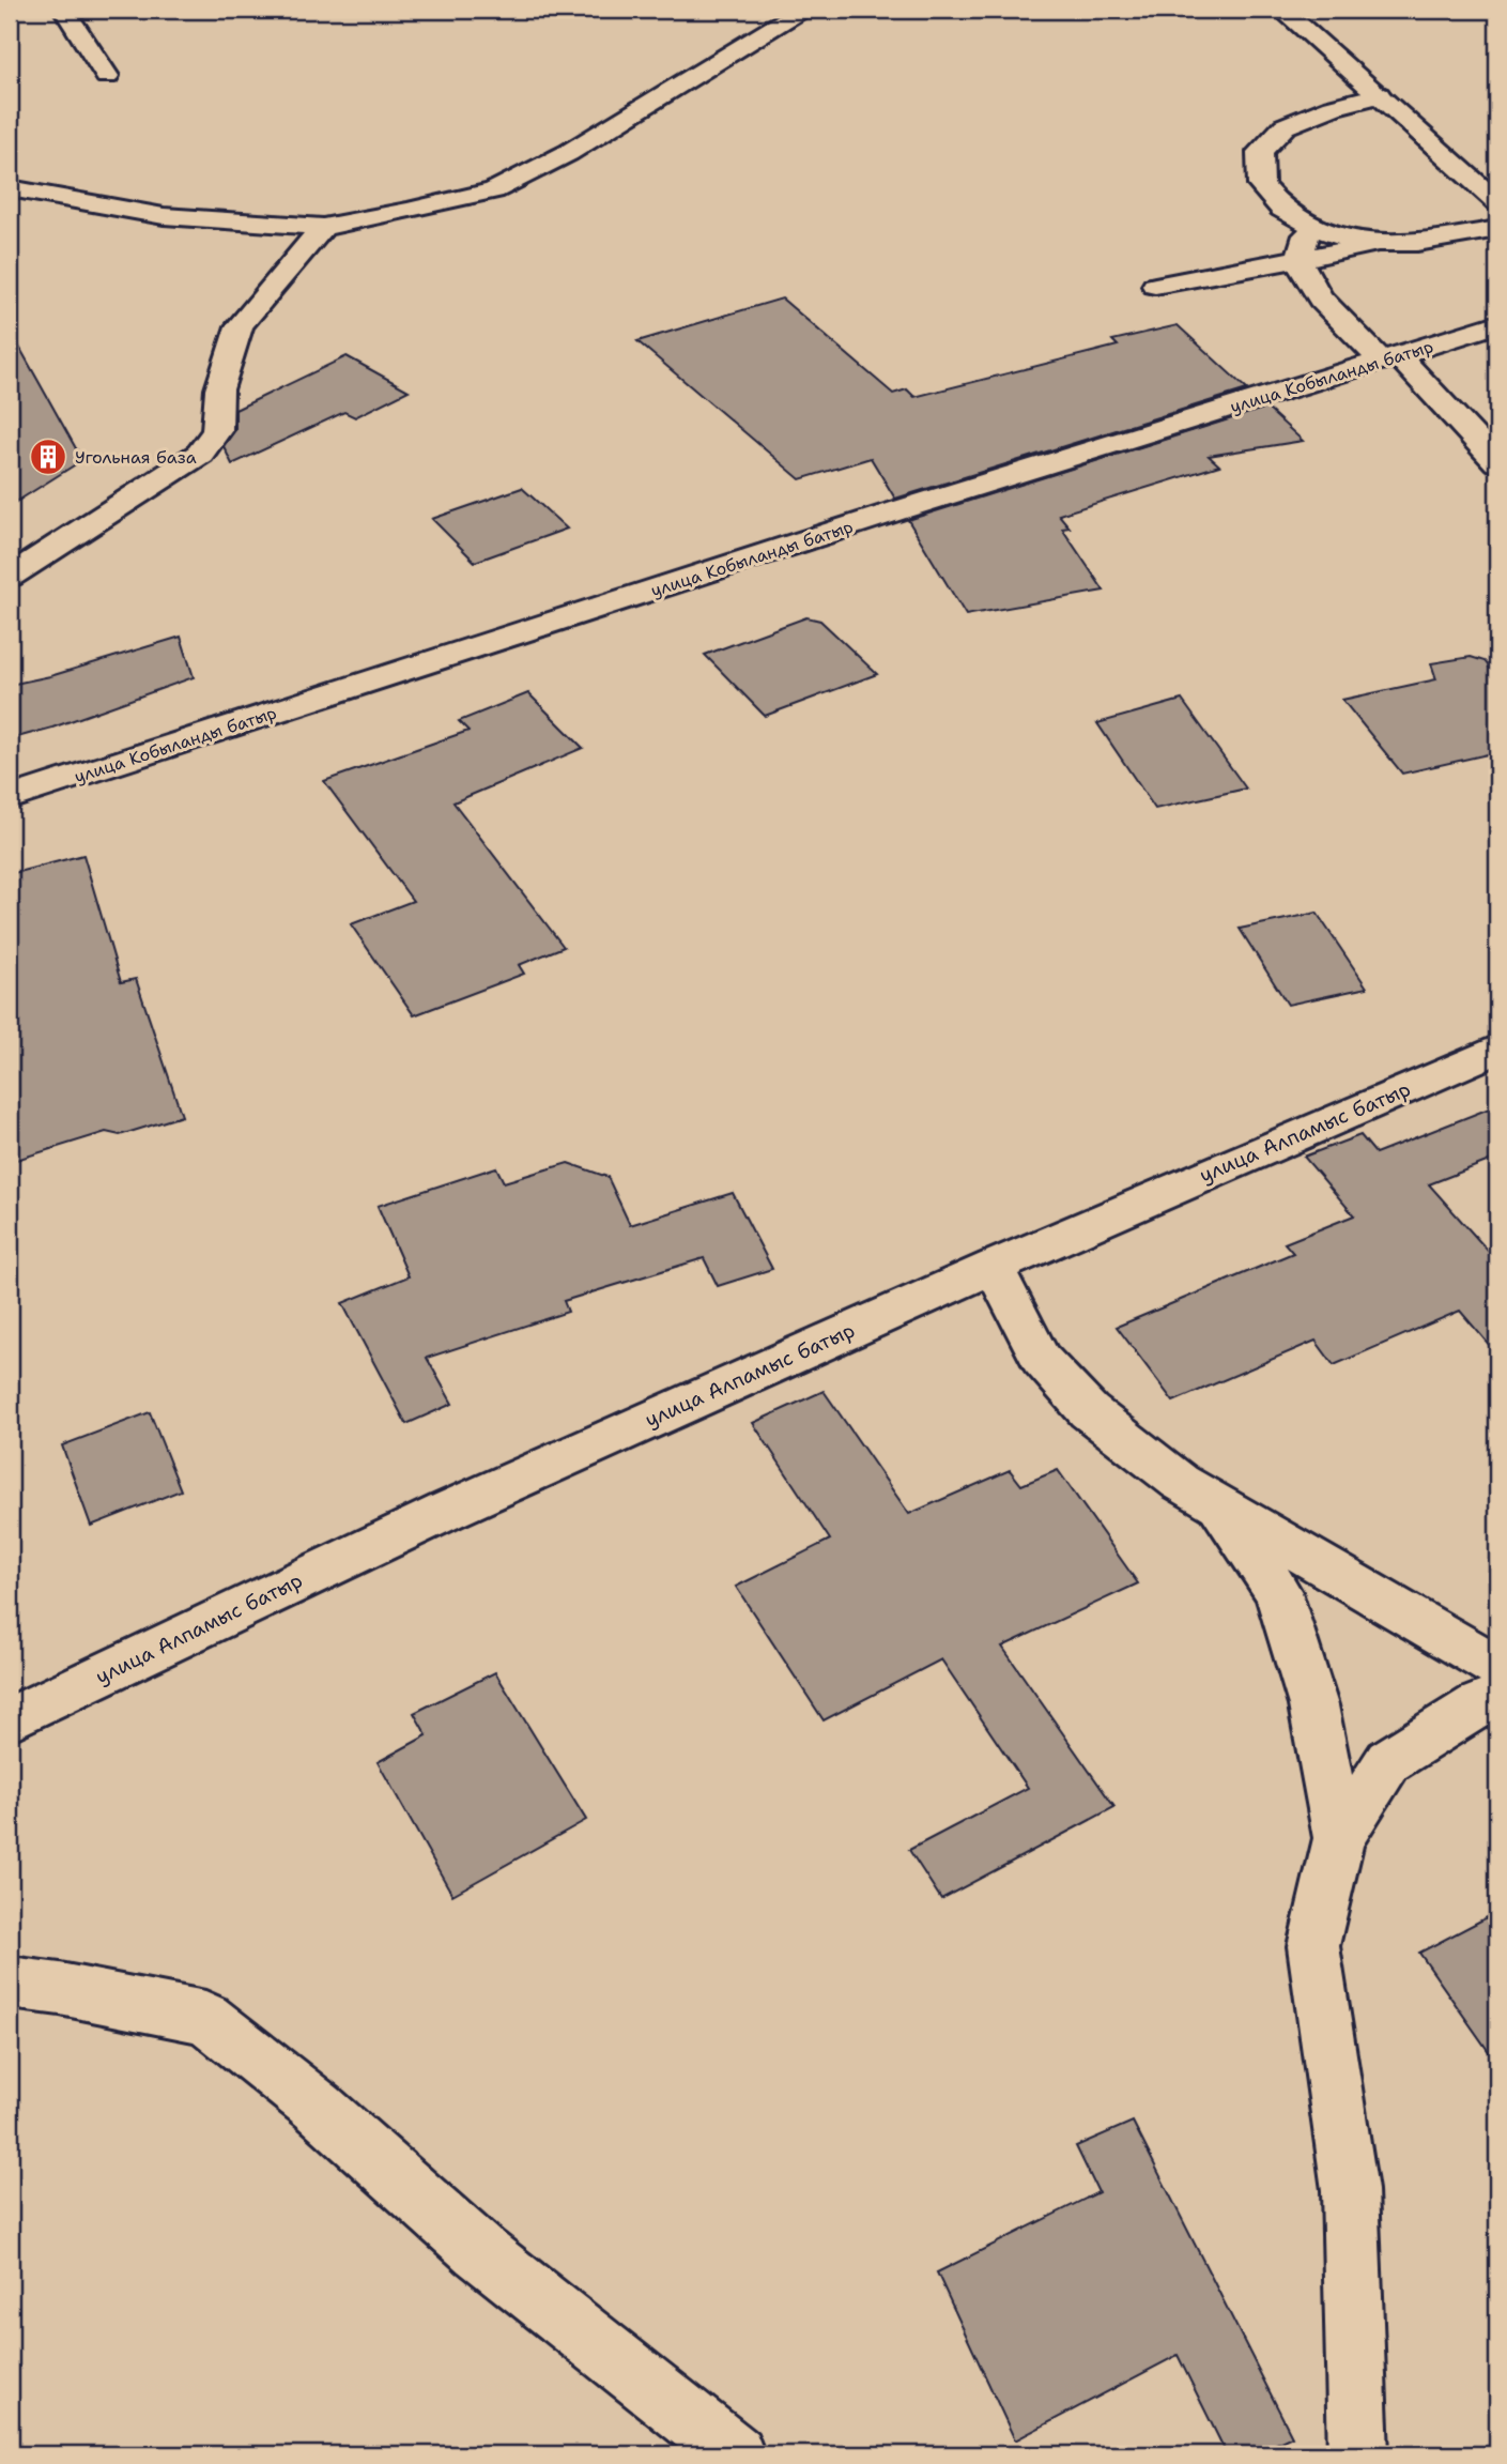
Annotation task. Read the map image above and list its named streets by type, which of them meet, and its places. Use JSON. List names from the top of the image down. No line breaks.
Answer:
{"streets":{"street":["улица Кобыланды батыр","улица Алпамыс батыр"]},"places":{"building":["Угольная база"]}}
